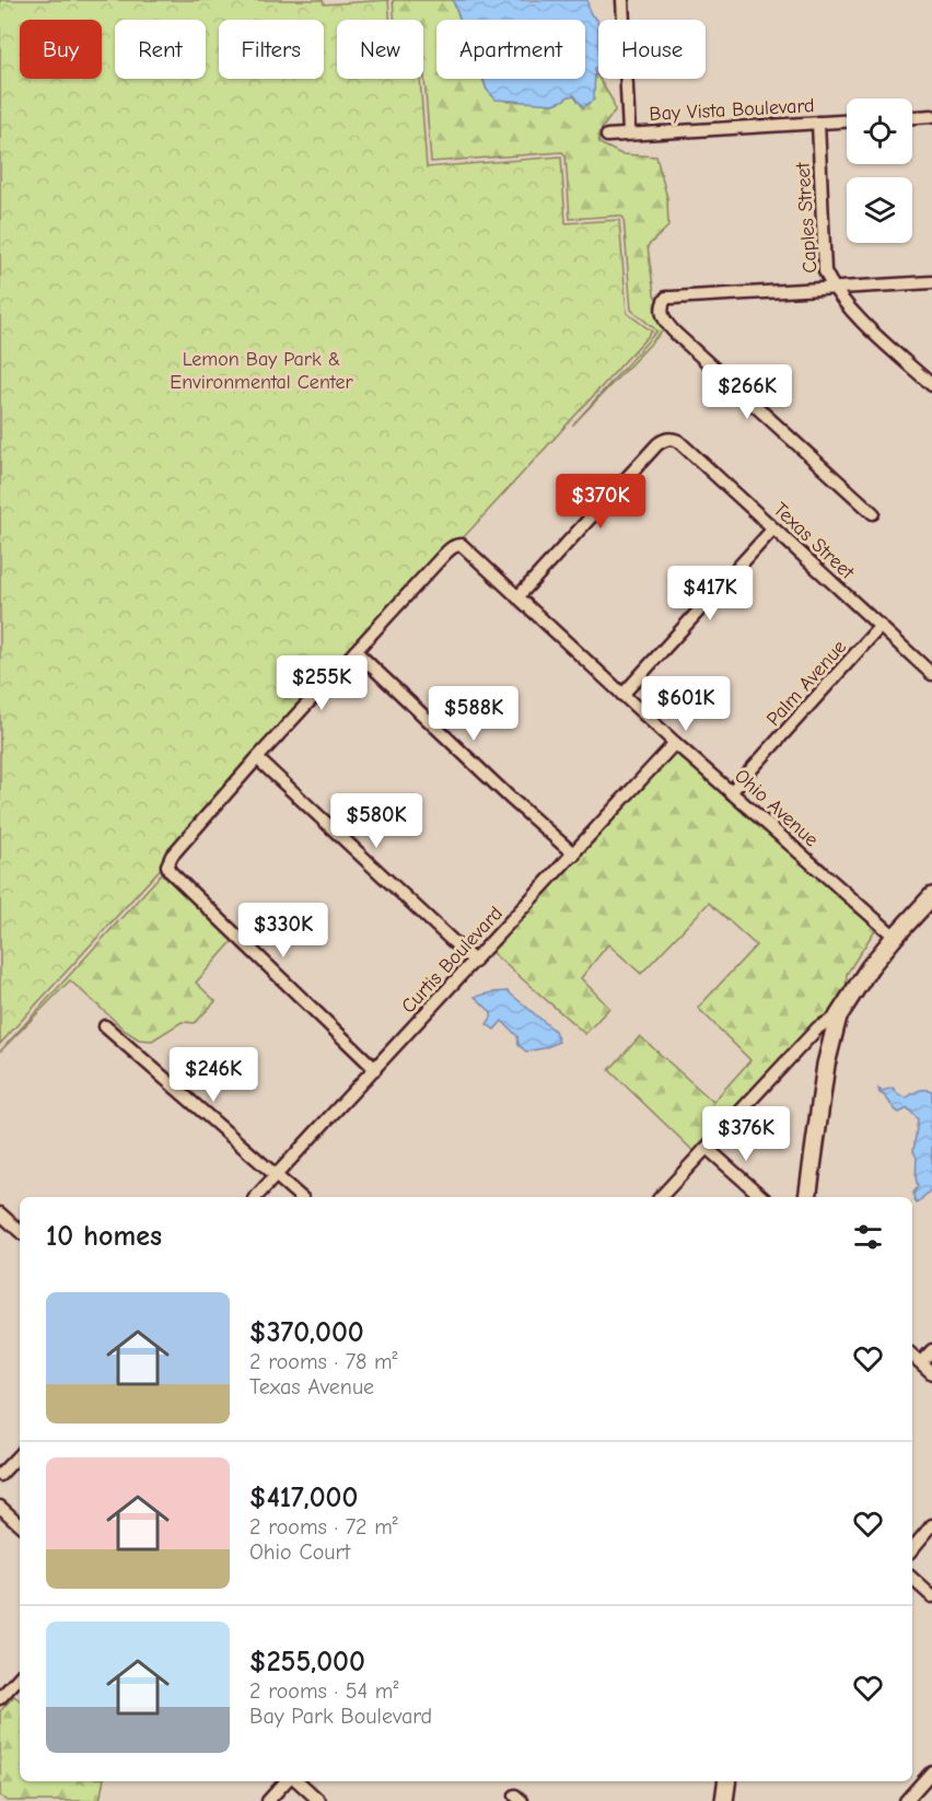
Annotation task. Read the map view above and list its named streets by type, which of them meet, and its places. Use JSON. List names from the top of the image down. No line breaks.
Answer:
{"streets":{"street":["Bay Vista Boulevard","Caples Street","Texas Street","Palm Avenue","Ohio Avenue","Curtis Boulevard"]},"crossings":[["Bay Vista Boulevard","Caples Street"],["Texas Street","Palm Avenue"],["Texas Street","Ohio Avenue"],["Palm Avenue","Ohio Avenue"],["Ohio Avenue","Curtis Boulevard"]],"parks":["Lemon Bay Park & Environmental Center"],"page":{"chip":["Buy","Rent","Filters","New","Apartment","House"],"price":["$266K","$370K","$417K","$255K","$601K","$588K","$580K","$330K","$246K","$376K"],"heading":"10 homes","list":[{"name":"$370,000","note":"2 rooms · 78 m² · Texas Avenue"},{"name":"$417,000","note":"2 rooms · 72 m² · Ohio Court"},{"name":"$255,000","note":"2 rooms · 54 m² · Bay Park Boulevard"}]}}
